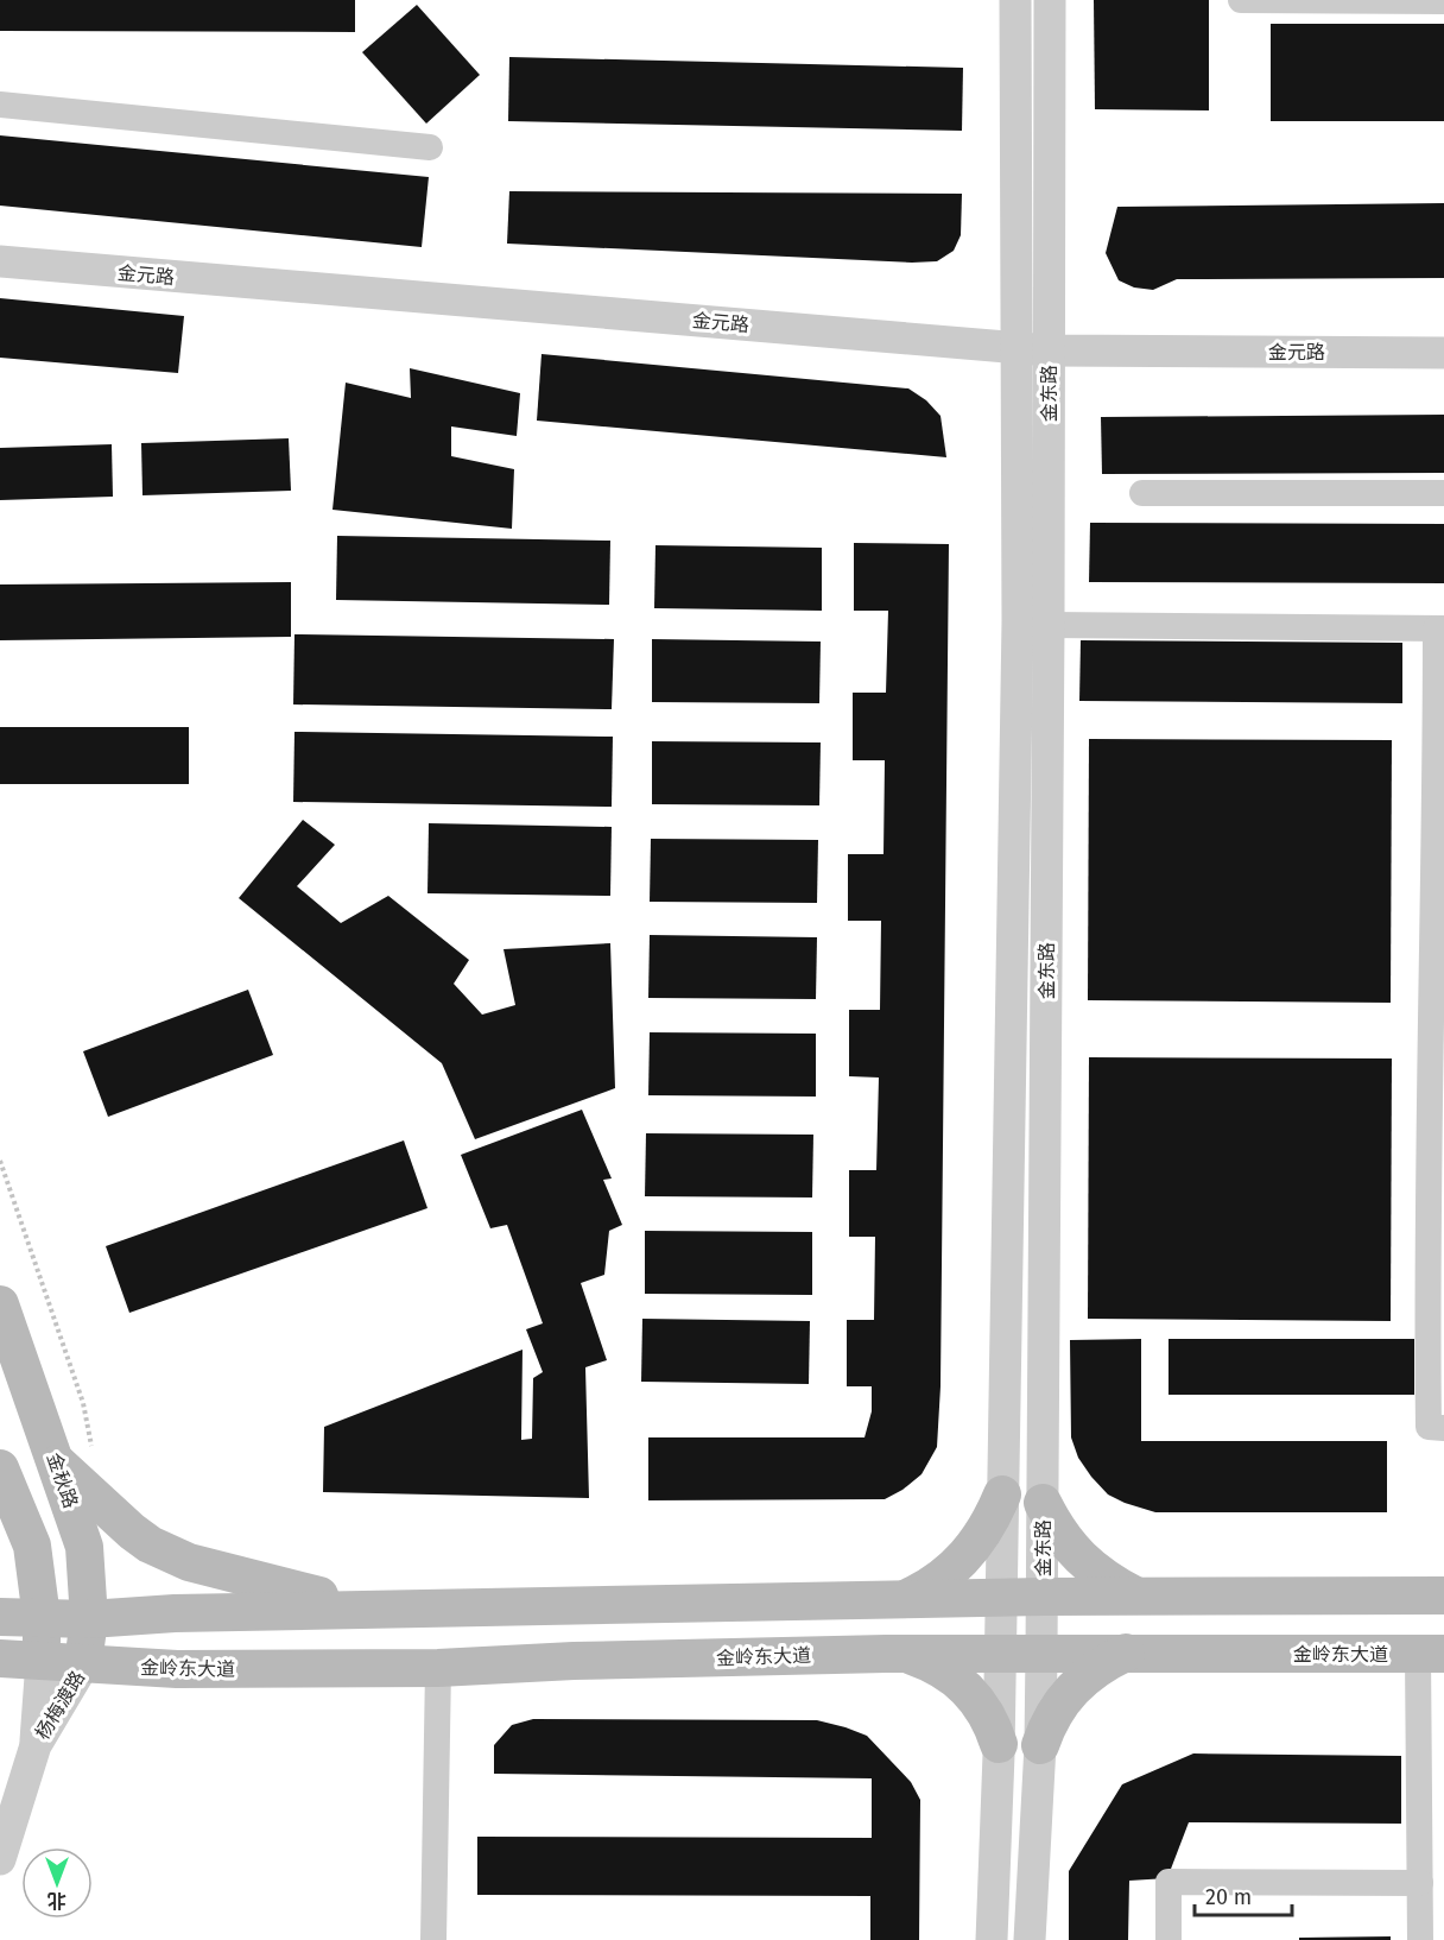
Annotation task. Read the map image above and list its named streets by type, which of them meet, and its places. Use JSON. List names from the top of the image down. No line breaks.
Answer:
{"streets":{"main road":["金秋路","金岭东大道"],"street":["金元路","金东路","杨梅渡路"]},"crossings":[["金元路","金东路"],["金东路","金岭东大道"],["金秋路","金岭东大道"],["金秋路","杨梅渡路"],["金岭东大道","杨梅渡路"]],"scale_bar":"20 m","north":"bottom"}
